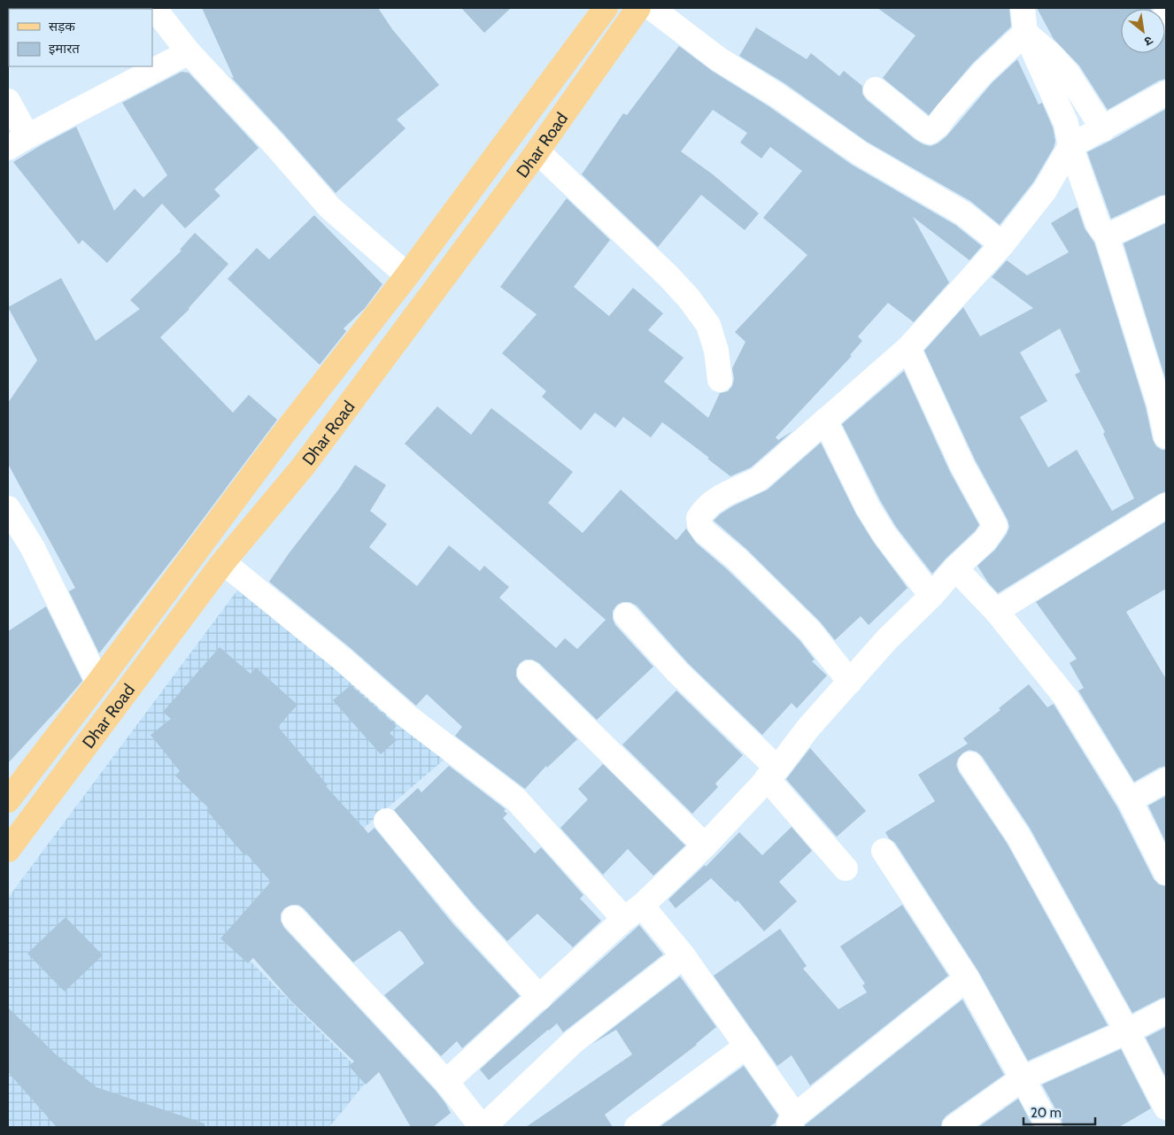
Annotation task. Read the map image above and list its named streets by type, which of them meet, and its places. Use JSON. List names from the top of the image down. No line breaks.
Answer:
{"streets":{"main road":["Dhar Road"]},"legend":["सड़क","इमारत"],"scale_bar":"20 m","north":"bottom right"}
